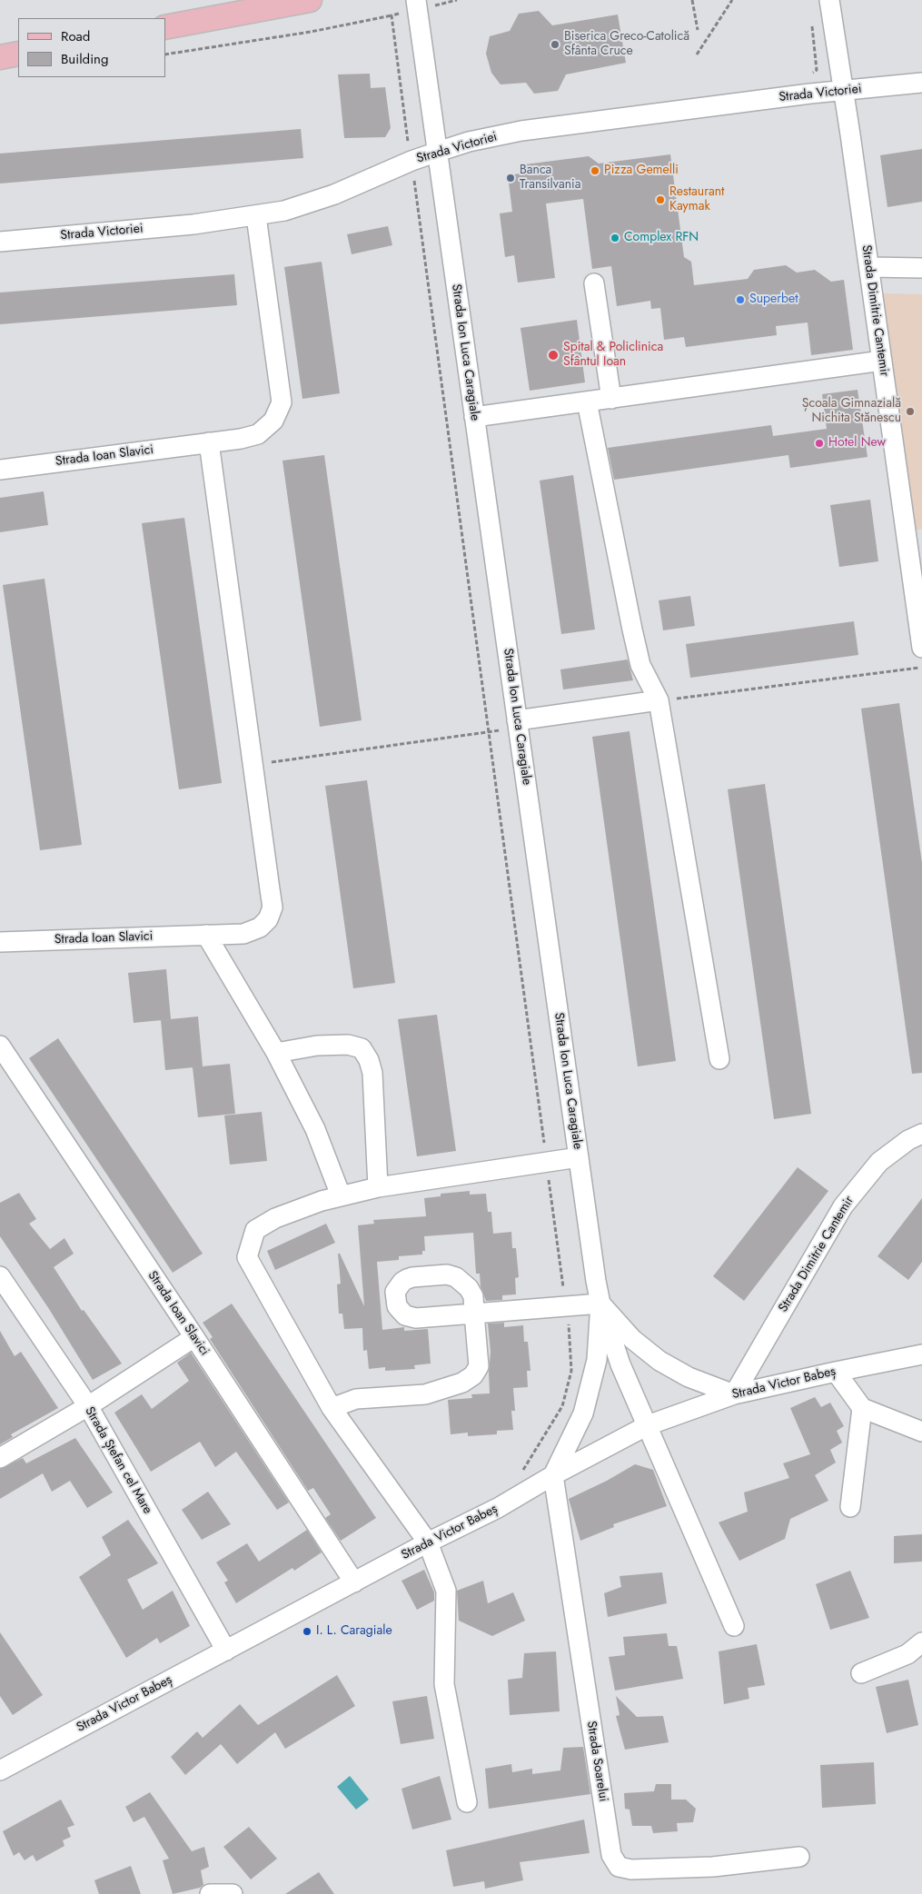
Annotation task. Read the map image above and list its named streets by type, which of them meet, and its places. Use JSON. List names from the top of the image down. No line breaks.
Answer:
{"streets":{"street":["Strada Victoriei","Strada Dimitrie Cantemir","Strada Ion Luca Caragiale","Strada Ioan Slavici","Strada Victor Babeș","Strada Ștefan cel Mare","Strada Soarelui"]},"crossings":[["Strada Victoriei","Strada Dimitrie Cantemir"],["Strada Victoriei","Strada Ion Luca Caragiale"],["Strada Victoriei","Strada Ioan Slavici"],["Strada Dimitrie Cantemir","Strada Victor Babeș"],["Strada Ion Luca Caragiale","Strada Victor Babeș"],["Strada Ioan Slavici","Strada Victor Babeș"],["Strada Victor Babeș","Strada Ștefan cel Mare"],["Strada Victor Babeș","Strada Soarelui"]],"places":["Biserica Greco-Catolică Sfânta Cruce","Pizza Gemelli","Banca Transilvania","Restaurant Kaymak","Complex RFN","Superbet","Spital & Policlinica Sfântul Ioan","Școala Gimnazială Nichita Stănescu","Hotel New","I. L. Caragiale"],"legend":["Road","Building"]}
